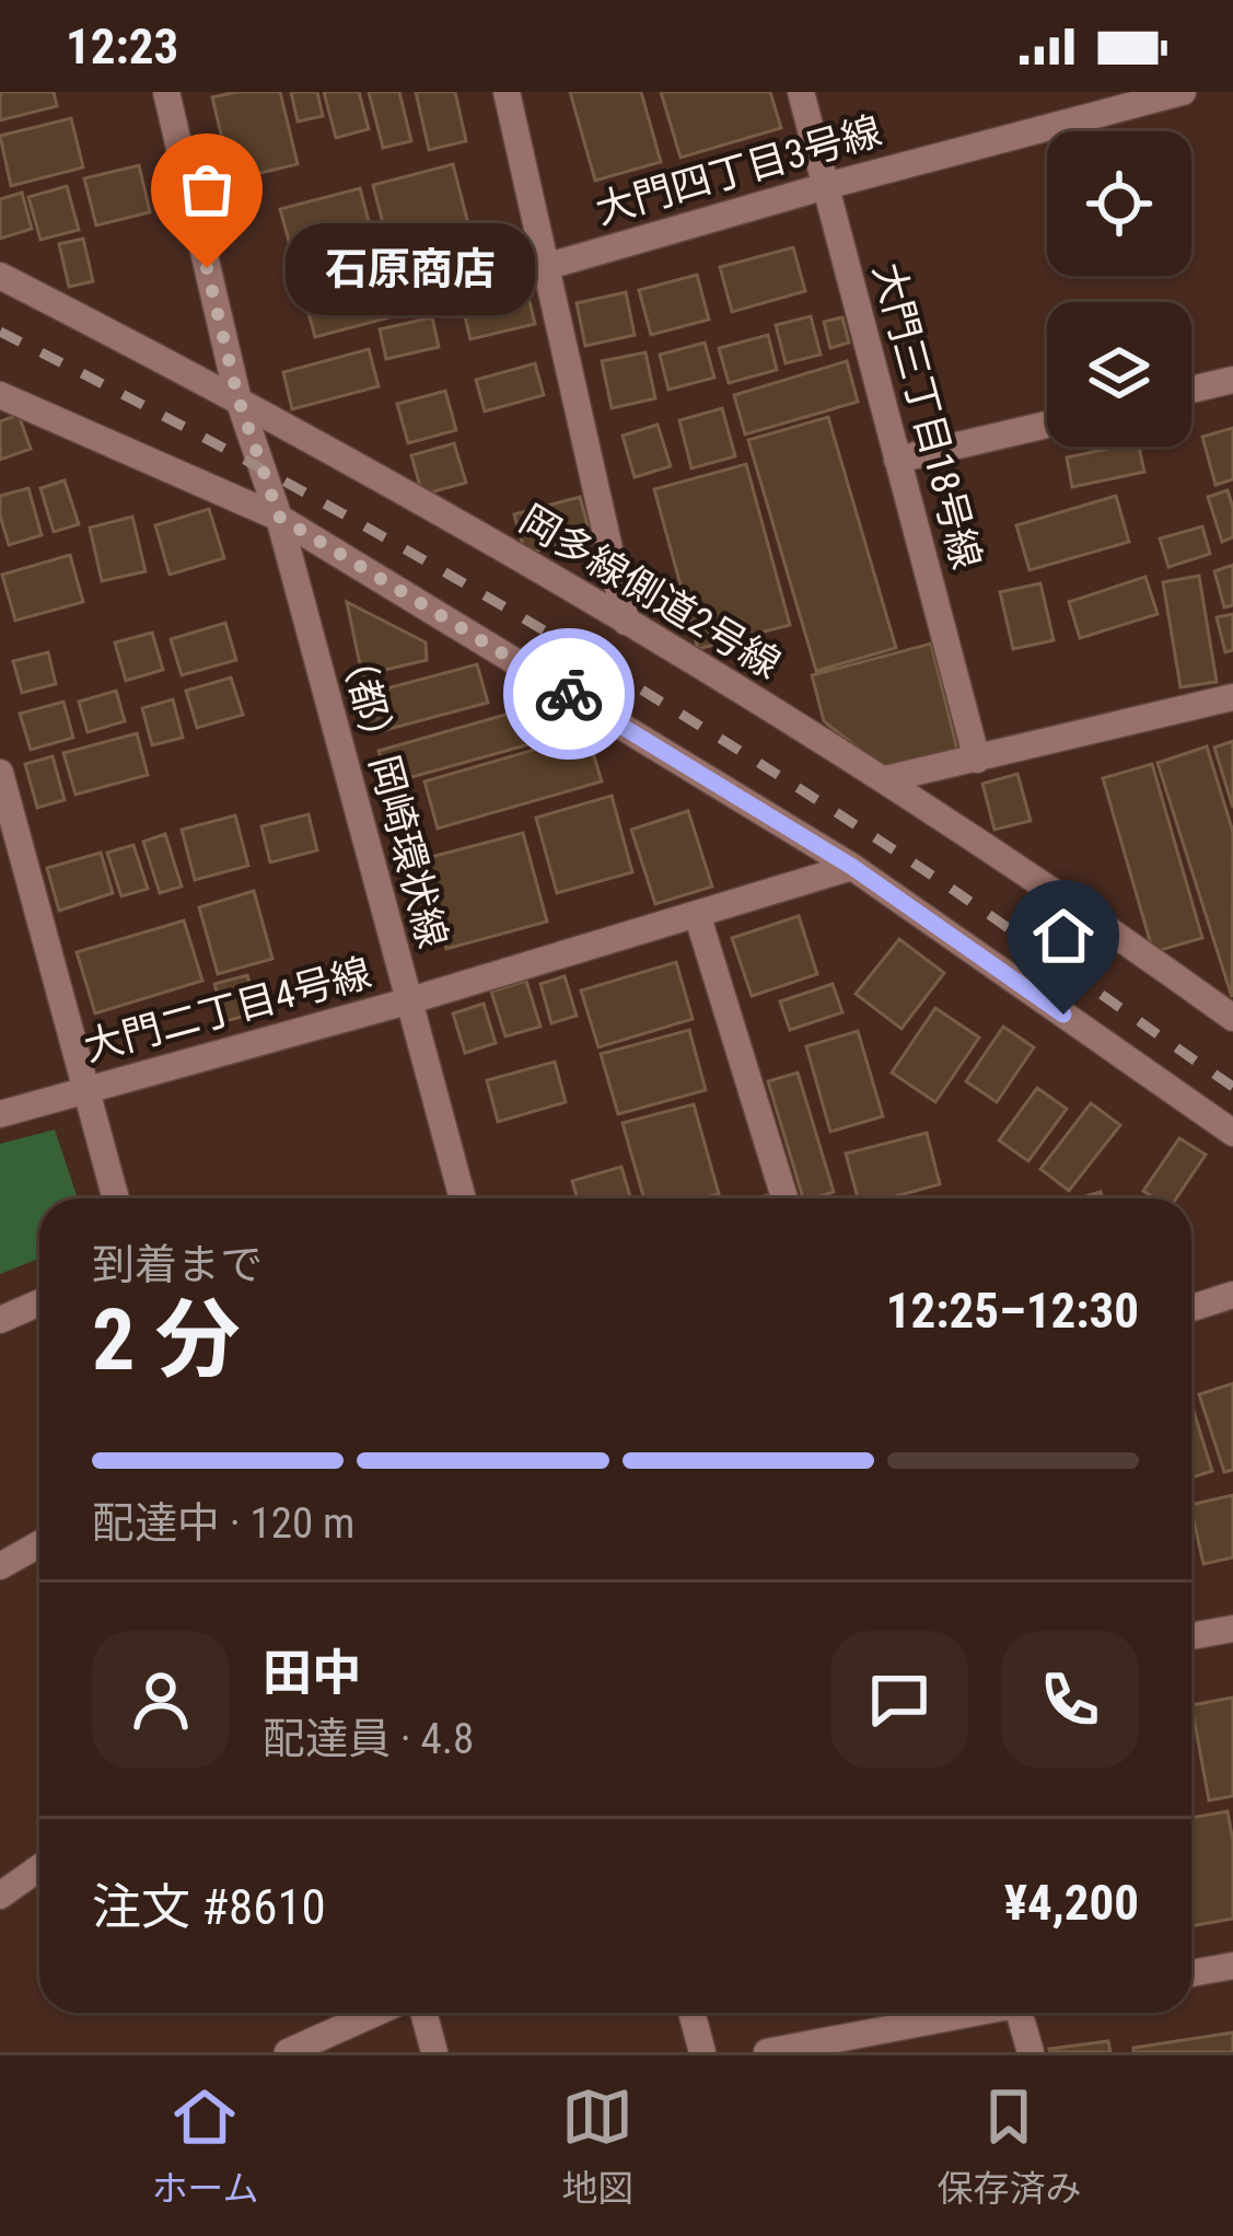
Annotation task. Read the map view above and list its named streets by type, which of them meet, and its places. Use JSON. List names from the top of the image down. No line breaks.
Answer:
{"streets":{"street":["大門四丁目3号線","大門三丁目18号線","岡多線側道2号線","（都）岡崎環状線","大門二丁目4号線"]},"crossings":[["大門四丁目3号線","大門三丁目18号線"],["岡多線側道2号線","（都）岡崎環状線"],["（都）岡崎環状線","大門二丁目4号線"]],"places":["石原商店"],"page":{"status":"12:23","bubble":"石原商店","heading":["2 分","到着まで","12:25–12:30"],"panel":["田中","配達員 · 4.8","注文 #8610","¥4,200"],"bar":"配達中 · 120 m","tabs":["ホーム","地図","保存済み"]}}
